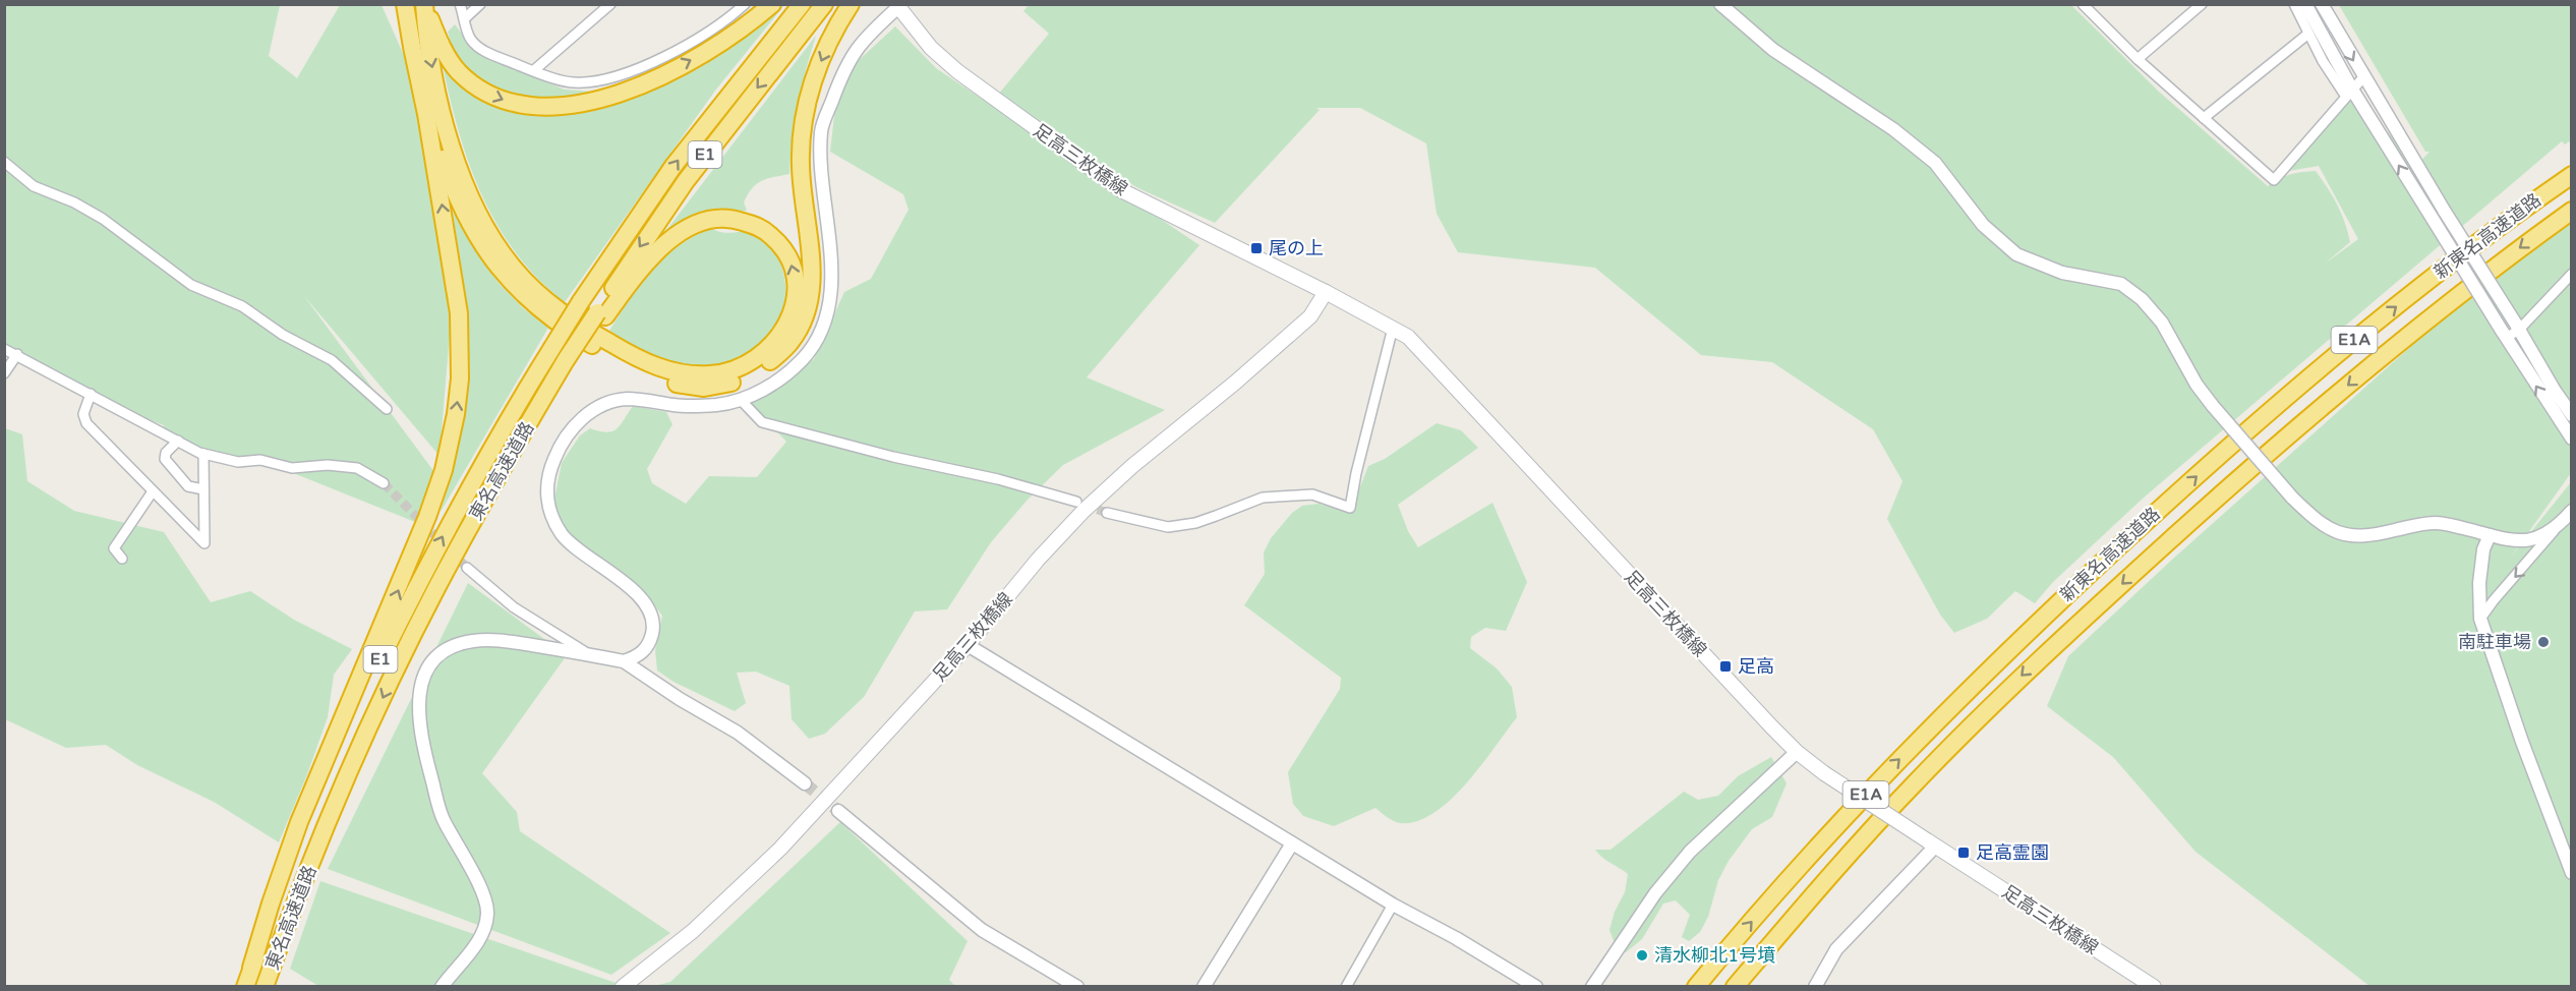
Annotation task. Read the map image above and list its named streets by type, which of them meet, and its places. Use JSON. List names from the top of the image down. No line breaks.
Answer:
{"streets":{"highway":["E1","新東名高速道路","E1A","東名高速道路"],"main road":["足高三枚橋線"]},"places":{"transit":["尾の上","足高","足高霊園"],"other":["南駐車場","清水柳北1号墳"]}}
